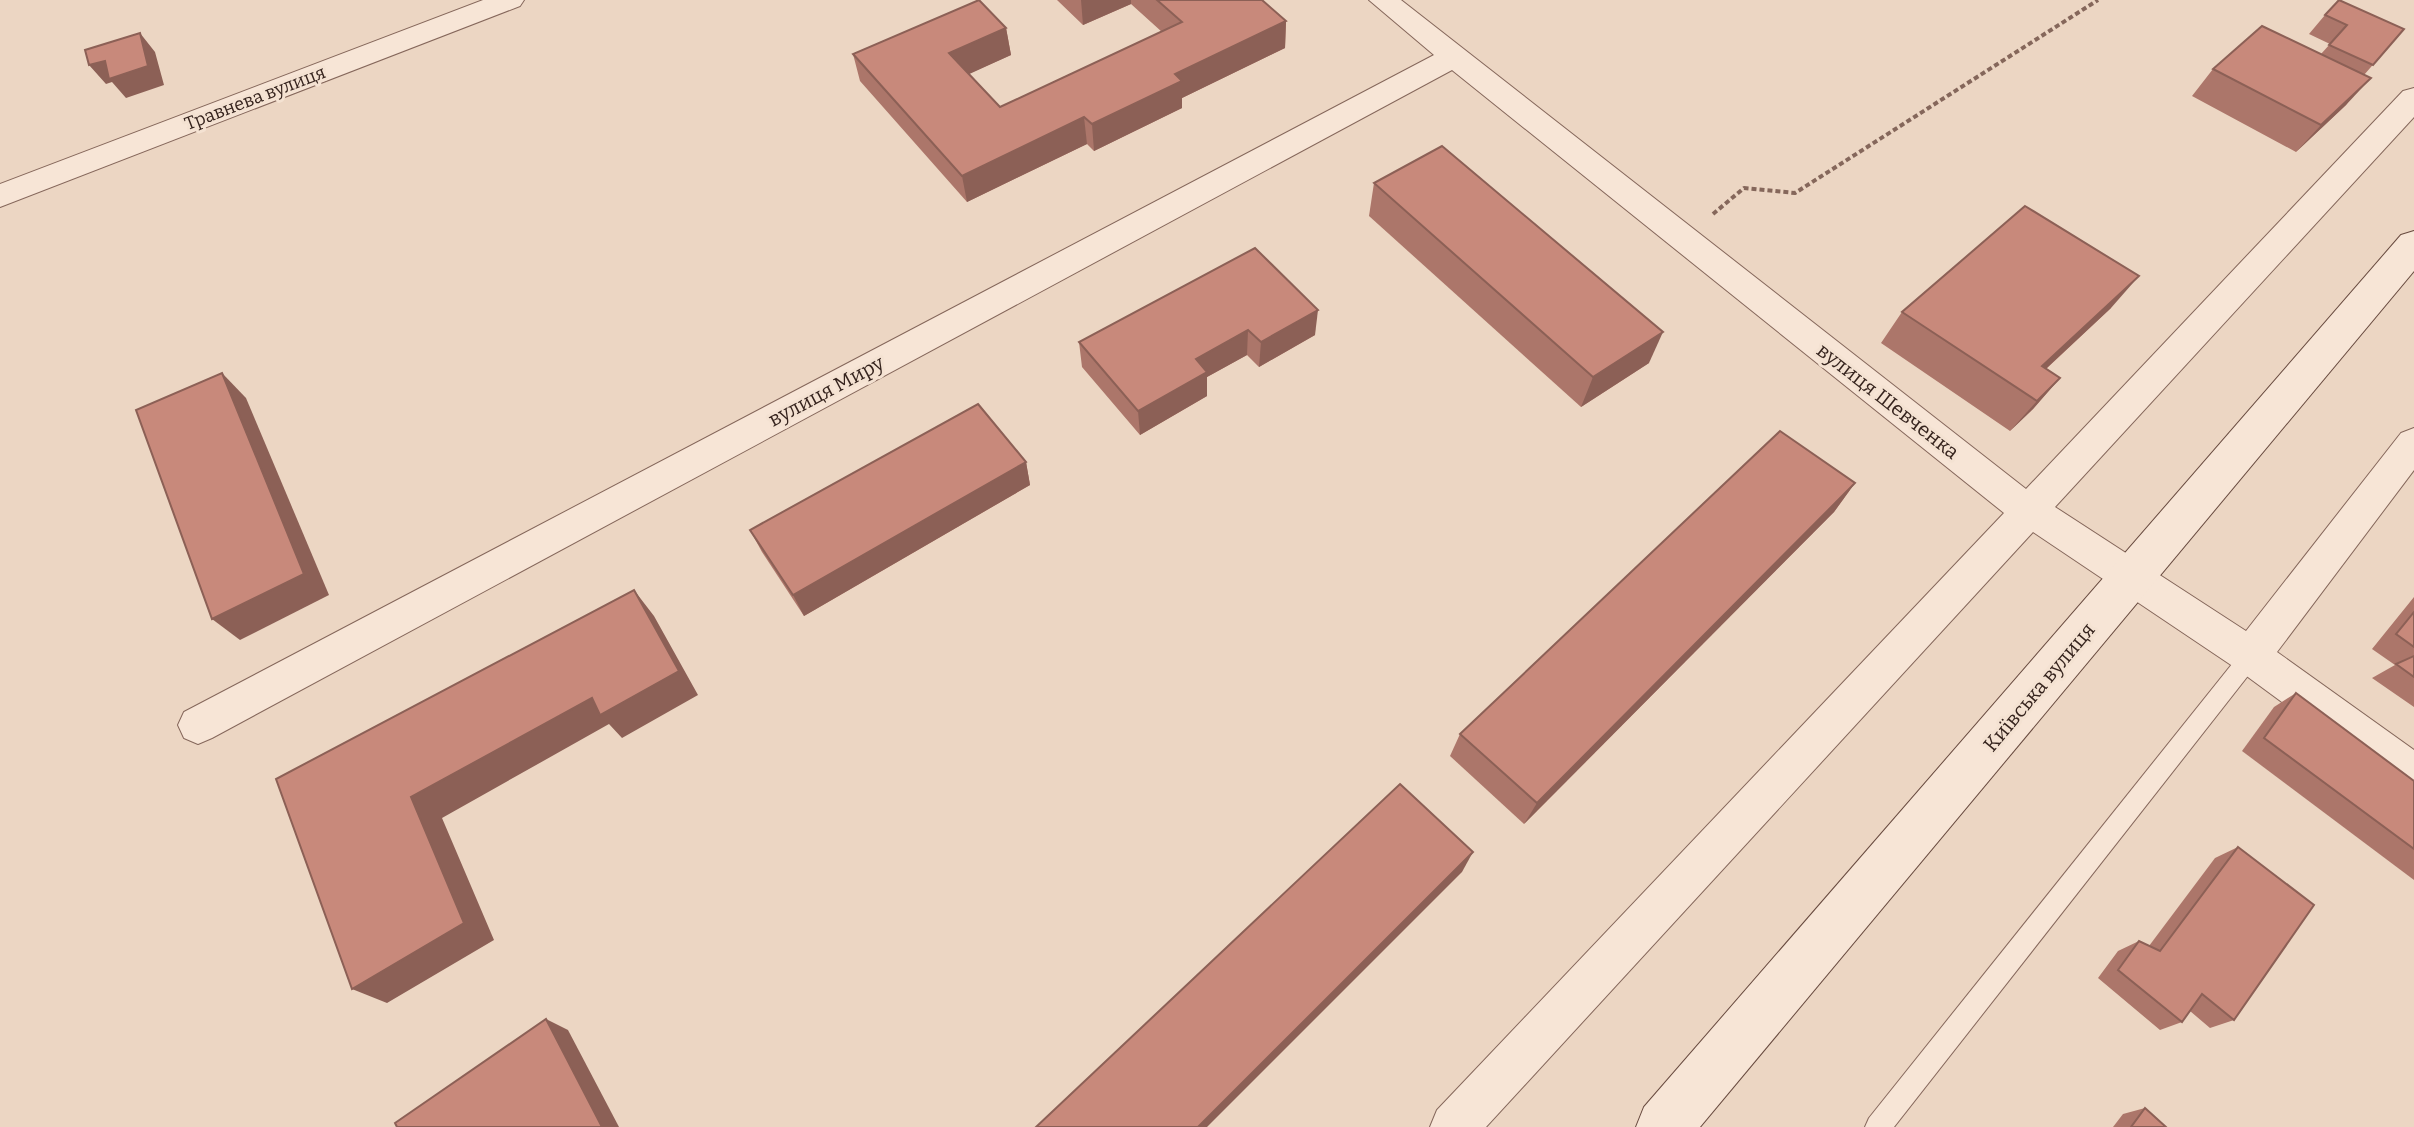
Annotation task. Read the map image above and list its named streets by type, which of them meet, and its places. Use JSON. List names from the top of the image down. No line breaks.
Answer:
{"streets":{"main road":["Київська вулиця"],"street":["Травнева вулиця","вулиця Миру","вулиця Шевченка"]},"crossings":[["вулиця Миру","вулиця Шевченка"],["вулиця Шевченка","Київська вулиця"]]}
